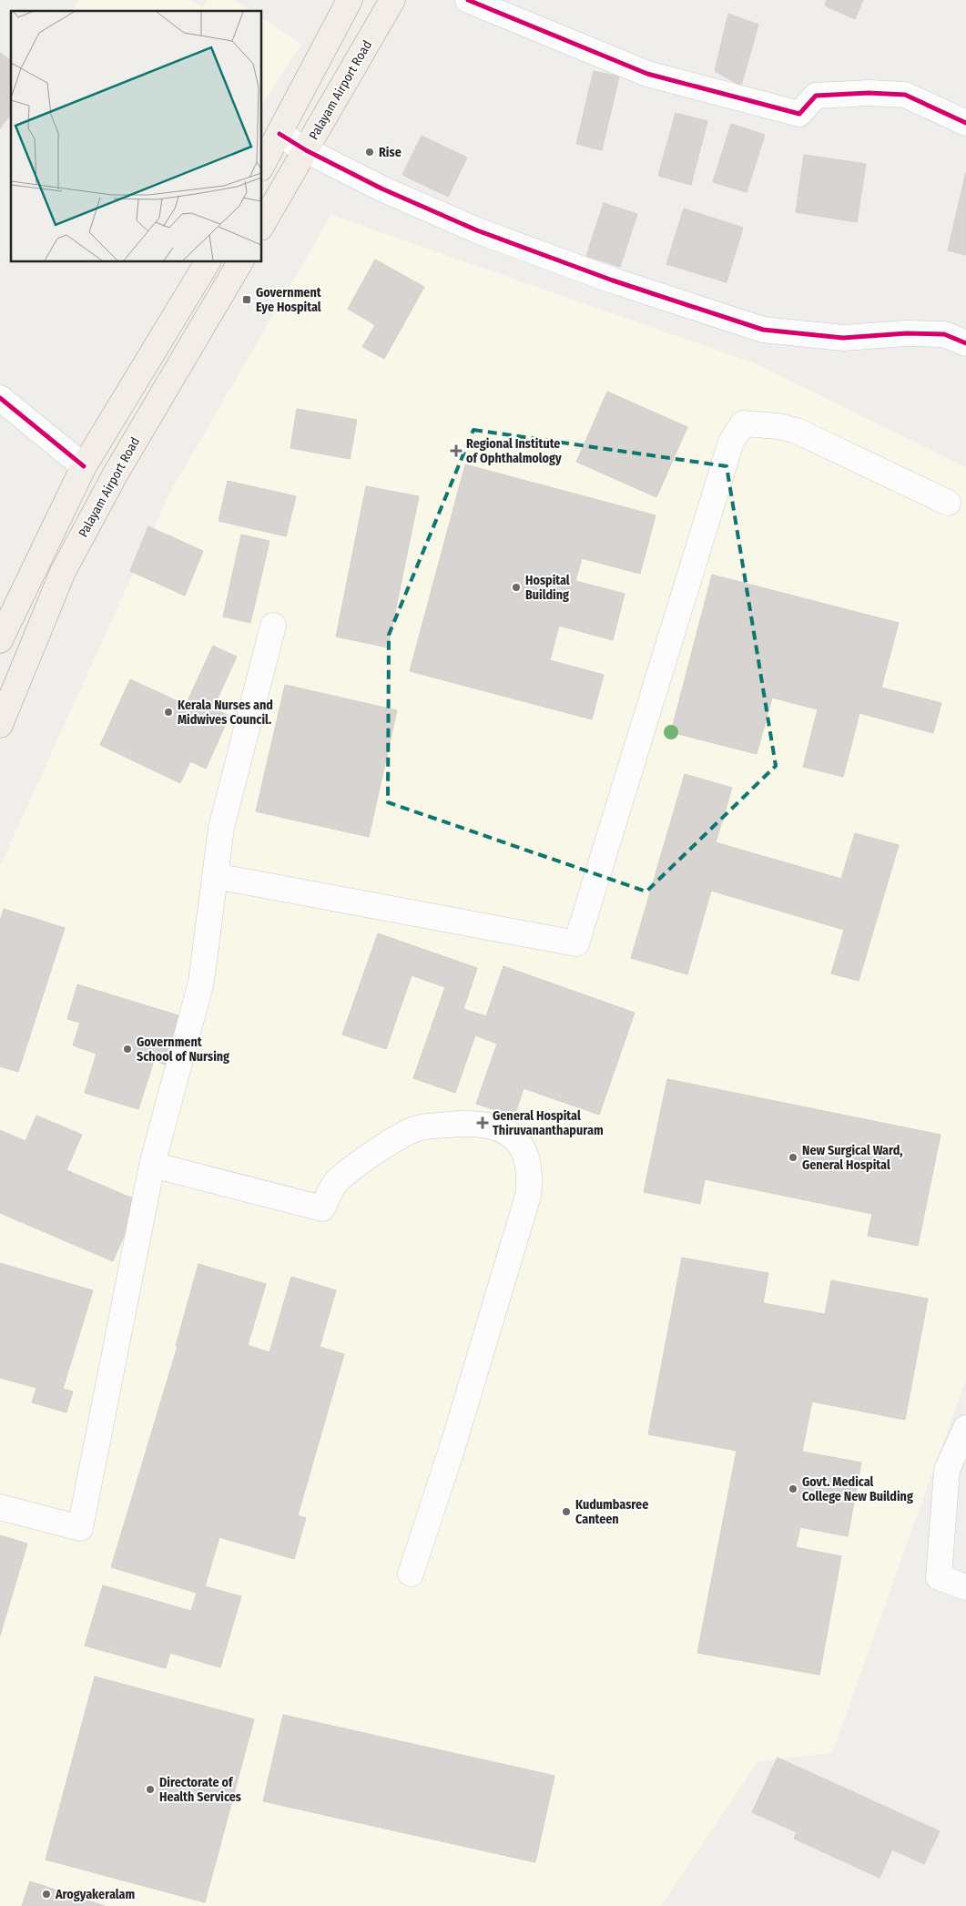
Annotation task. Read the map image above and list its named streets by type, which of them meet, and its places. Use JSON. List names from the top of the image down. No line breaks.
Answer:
{"streets":{"main road":["Palayam Airport Road"]},"places":{"other":["Rise","Hospital Building","Kerala Nurses and Midwives Council.","Government School of Nursing","New Surgical Ward, General Hospital","Govt. Medical College New Building","Kudumbasree Canteen","Directorate of Health Services","Arogyakeralam"],"transit":["Government Eye Hospital"],"health":["Regional Institute of Ophthalmology","General Hospital Thiruvananthapuram"]}}
